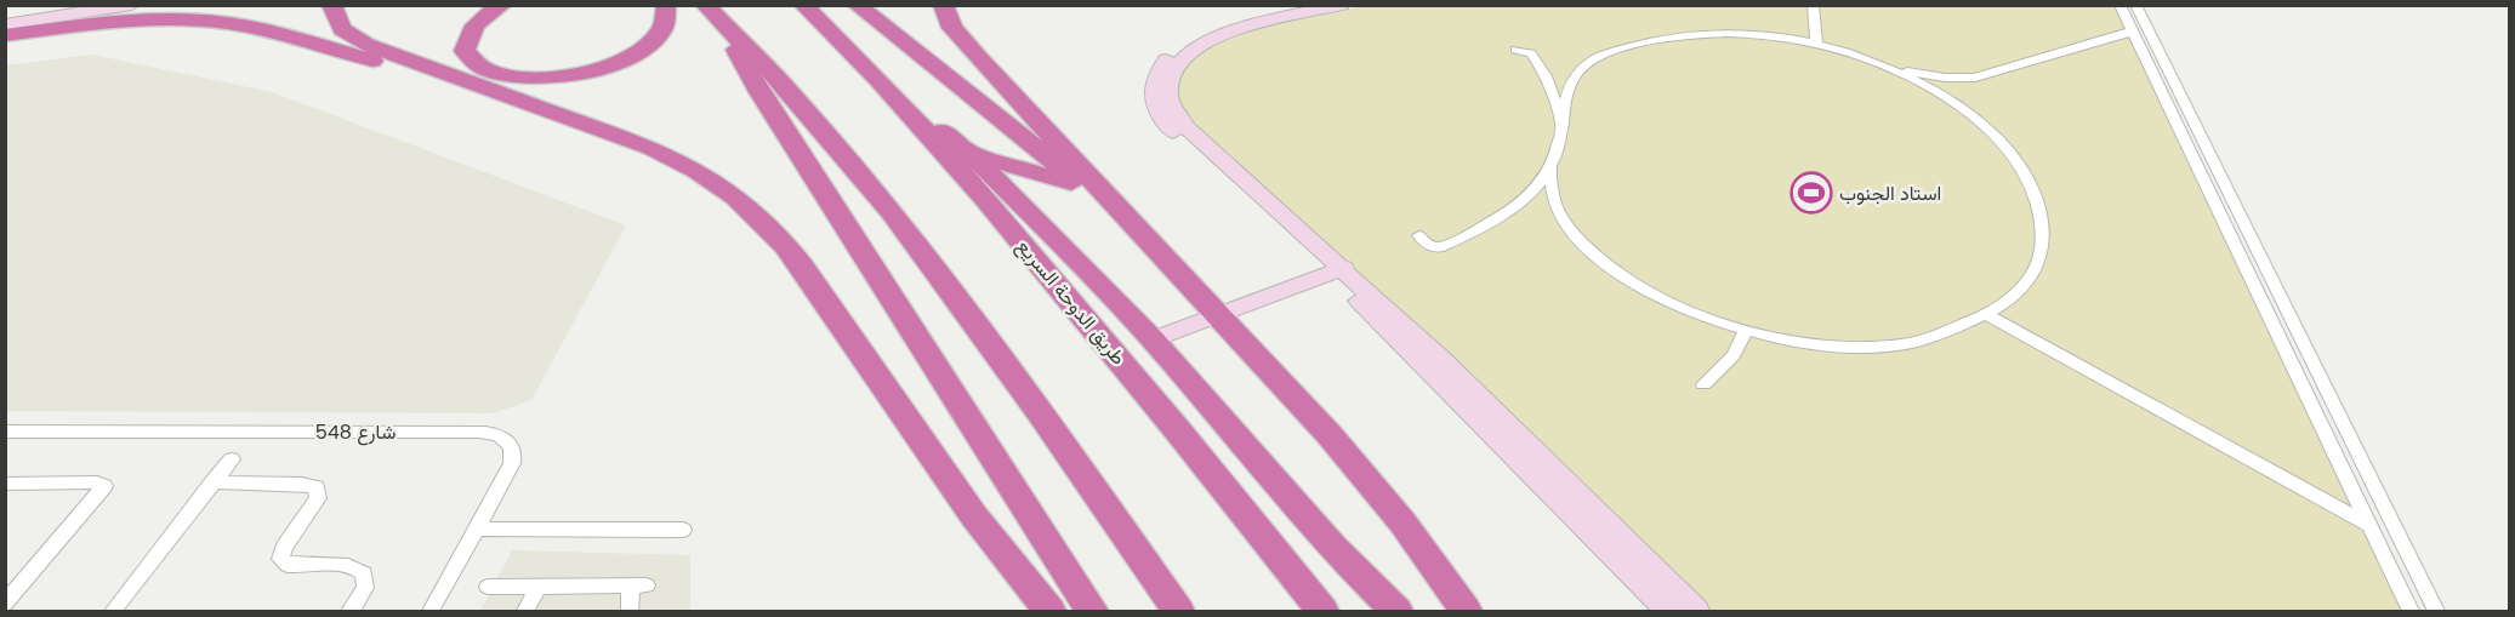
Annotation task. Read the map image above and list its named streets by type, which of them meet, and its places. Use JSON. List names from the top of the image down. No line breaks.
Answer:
{"streets":{"highway":["طريق الدوحة السريع"],"street":["شارع 548"]},"places":{"sports":["استاد الجنوب"]}}
